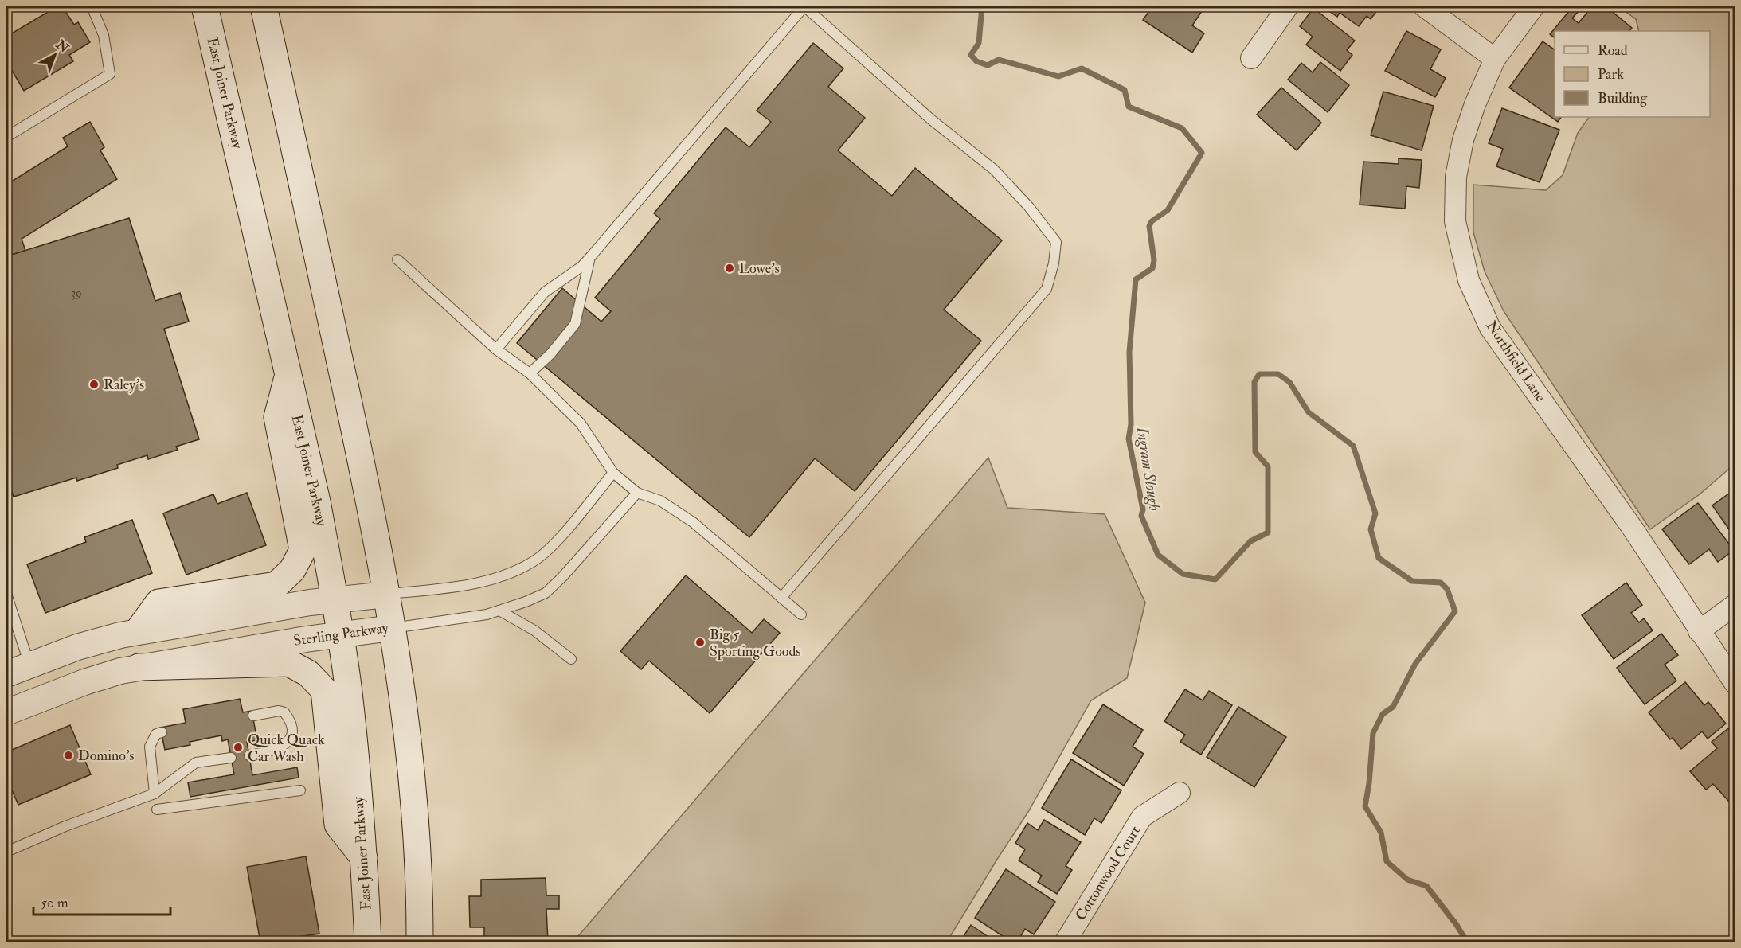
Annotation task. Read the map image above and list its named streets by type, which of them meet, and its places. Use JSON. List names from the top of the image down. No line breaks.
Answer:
{"streets":{"main road":["East Joiner Parkway"],"street":["Northfield Lane","Sterling Parkway","Cottonwood Court"]},"crossings":[["East Joiner Parkway","Sterling Parkway"]],"water":["Ingram Slough"],"places":["Lowe's","Raley's","Big 5 Sporting Goods","Quick Quack Car Wash","Domino's"],"house_numbers":["39"],"legend":["Road","Park","Building"],"scale_bar":"50 m","north":"top right"}
